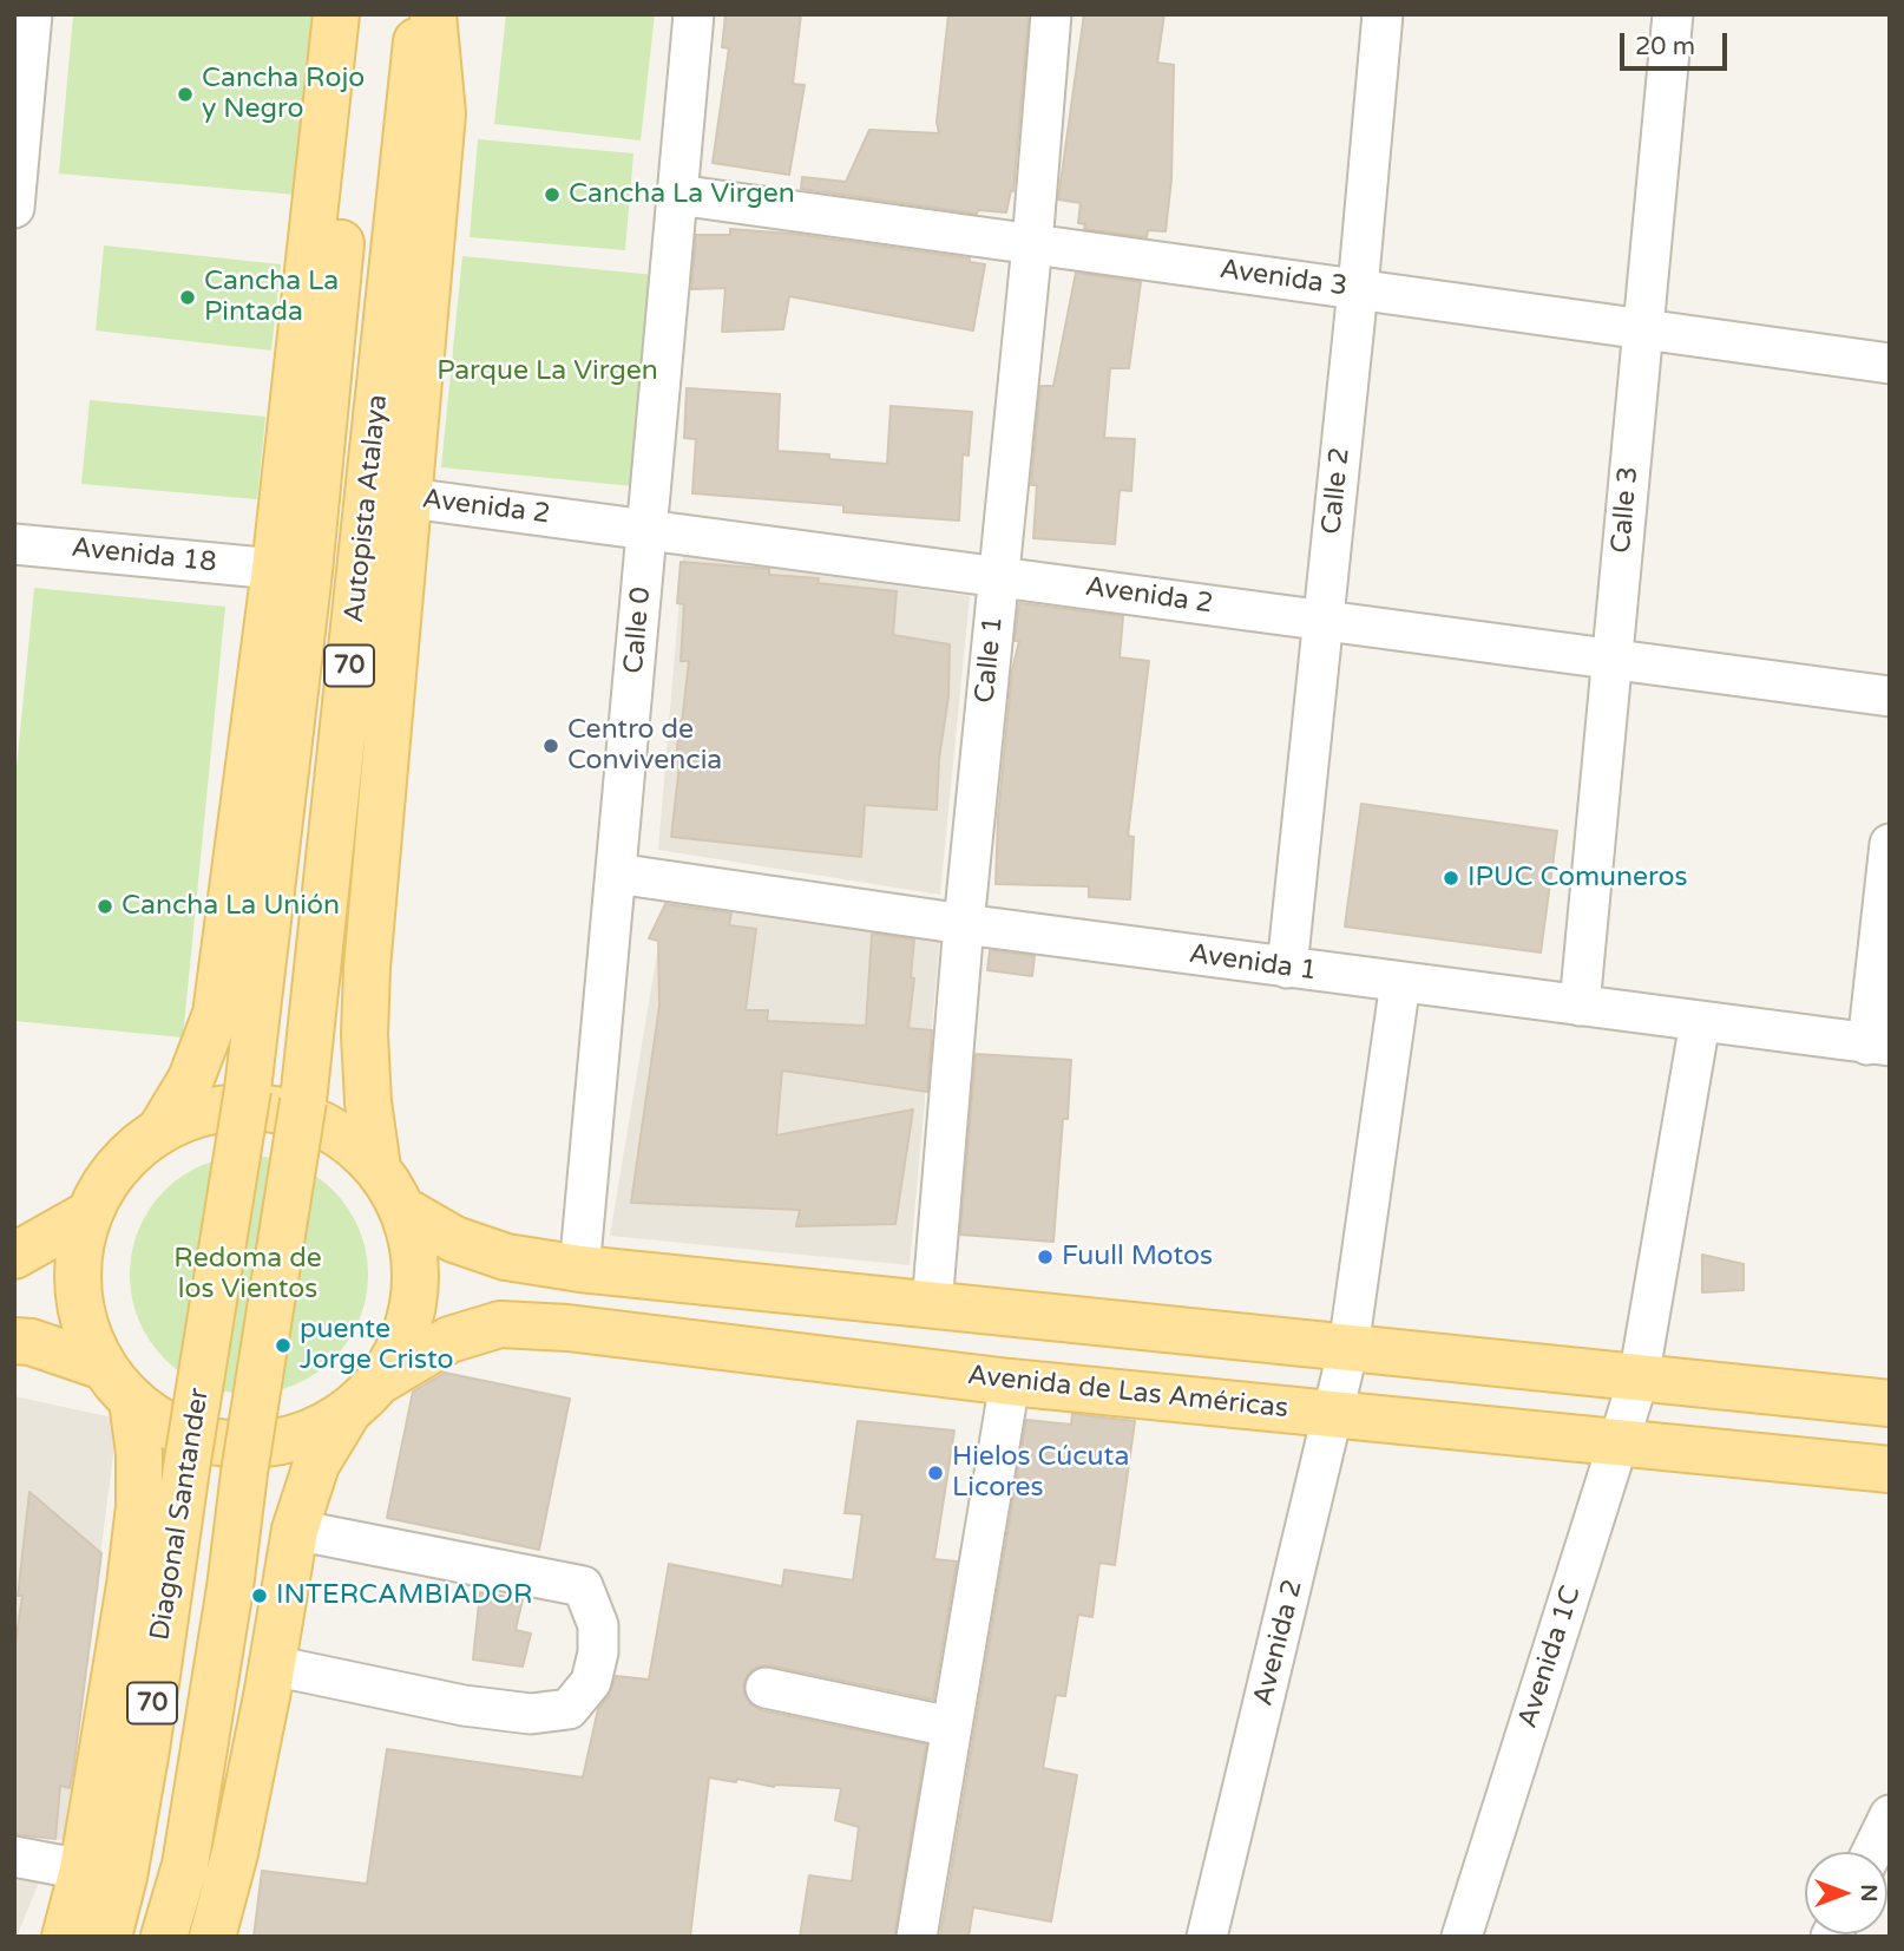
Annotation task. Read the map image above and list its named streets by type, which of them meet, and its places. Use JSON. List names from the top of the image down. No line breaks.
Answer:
{"streets":{"main road":["Autopista Atalaya","70","Avenida de Las Américas","Diagonal Santander"],"street":["Avenida 3","Calle 2","Avenida 2","Calle 3","Avenida 18","Calle 0","Calle 1","Avenida 1","Avenida 1C"]},"crossings":[["Avenida 3","Calle 2"],["Avenida 3","Calle 3"],["Avenida 3","Calle 0"],["Avenida 3","Calle 1"],["Calle 2","Avenida 2"],["Calle 2","Avenida 1"],["Avenida 2","Calle 3"],["Avenida 2","Calle 0"],["Avenida 2","Calle 1"],["Avenida 2","Avenida 1"],["Avenida 2","Avenida de Las Américas"],["Autopista Atalaya","Diagonal Santander"],["Calle 3","Avenida 1"],["Calle 0","Avenida 1"],["Calle 1","Avenida 1"],["Avenida 1","Avenida 1C"],["Avenida de Las Américas","Avenida 1C"]],"parks":["Parque La Virgen","Redoma de los Vientos"],"places":["Cancha Rojo y Negro","Cancha La Virgen","Cancha La Pintada","Centro de Convivencia","IPUC Comuneros","Cancha La Unión","Fuull Motos","puente Jorge Cristo","Hielos Cúcuta Licores","INTERCAMBIADOR"],"scale_bar":"20 m","north":"right"}
